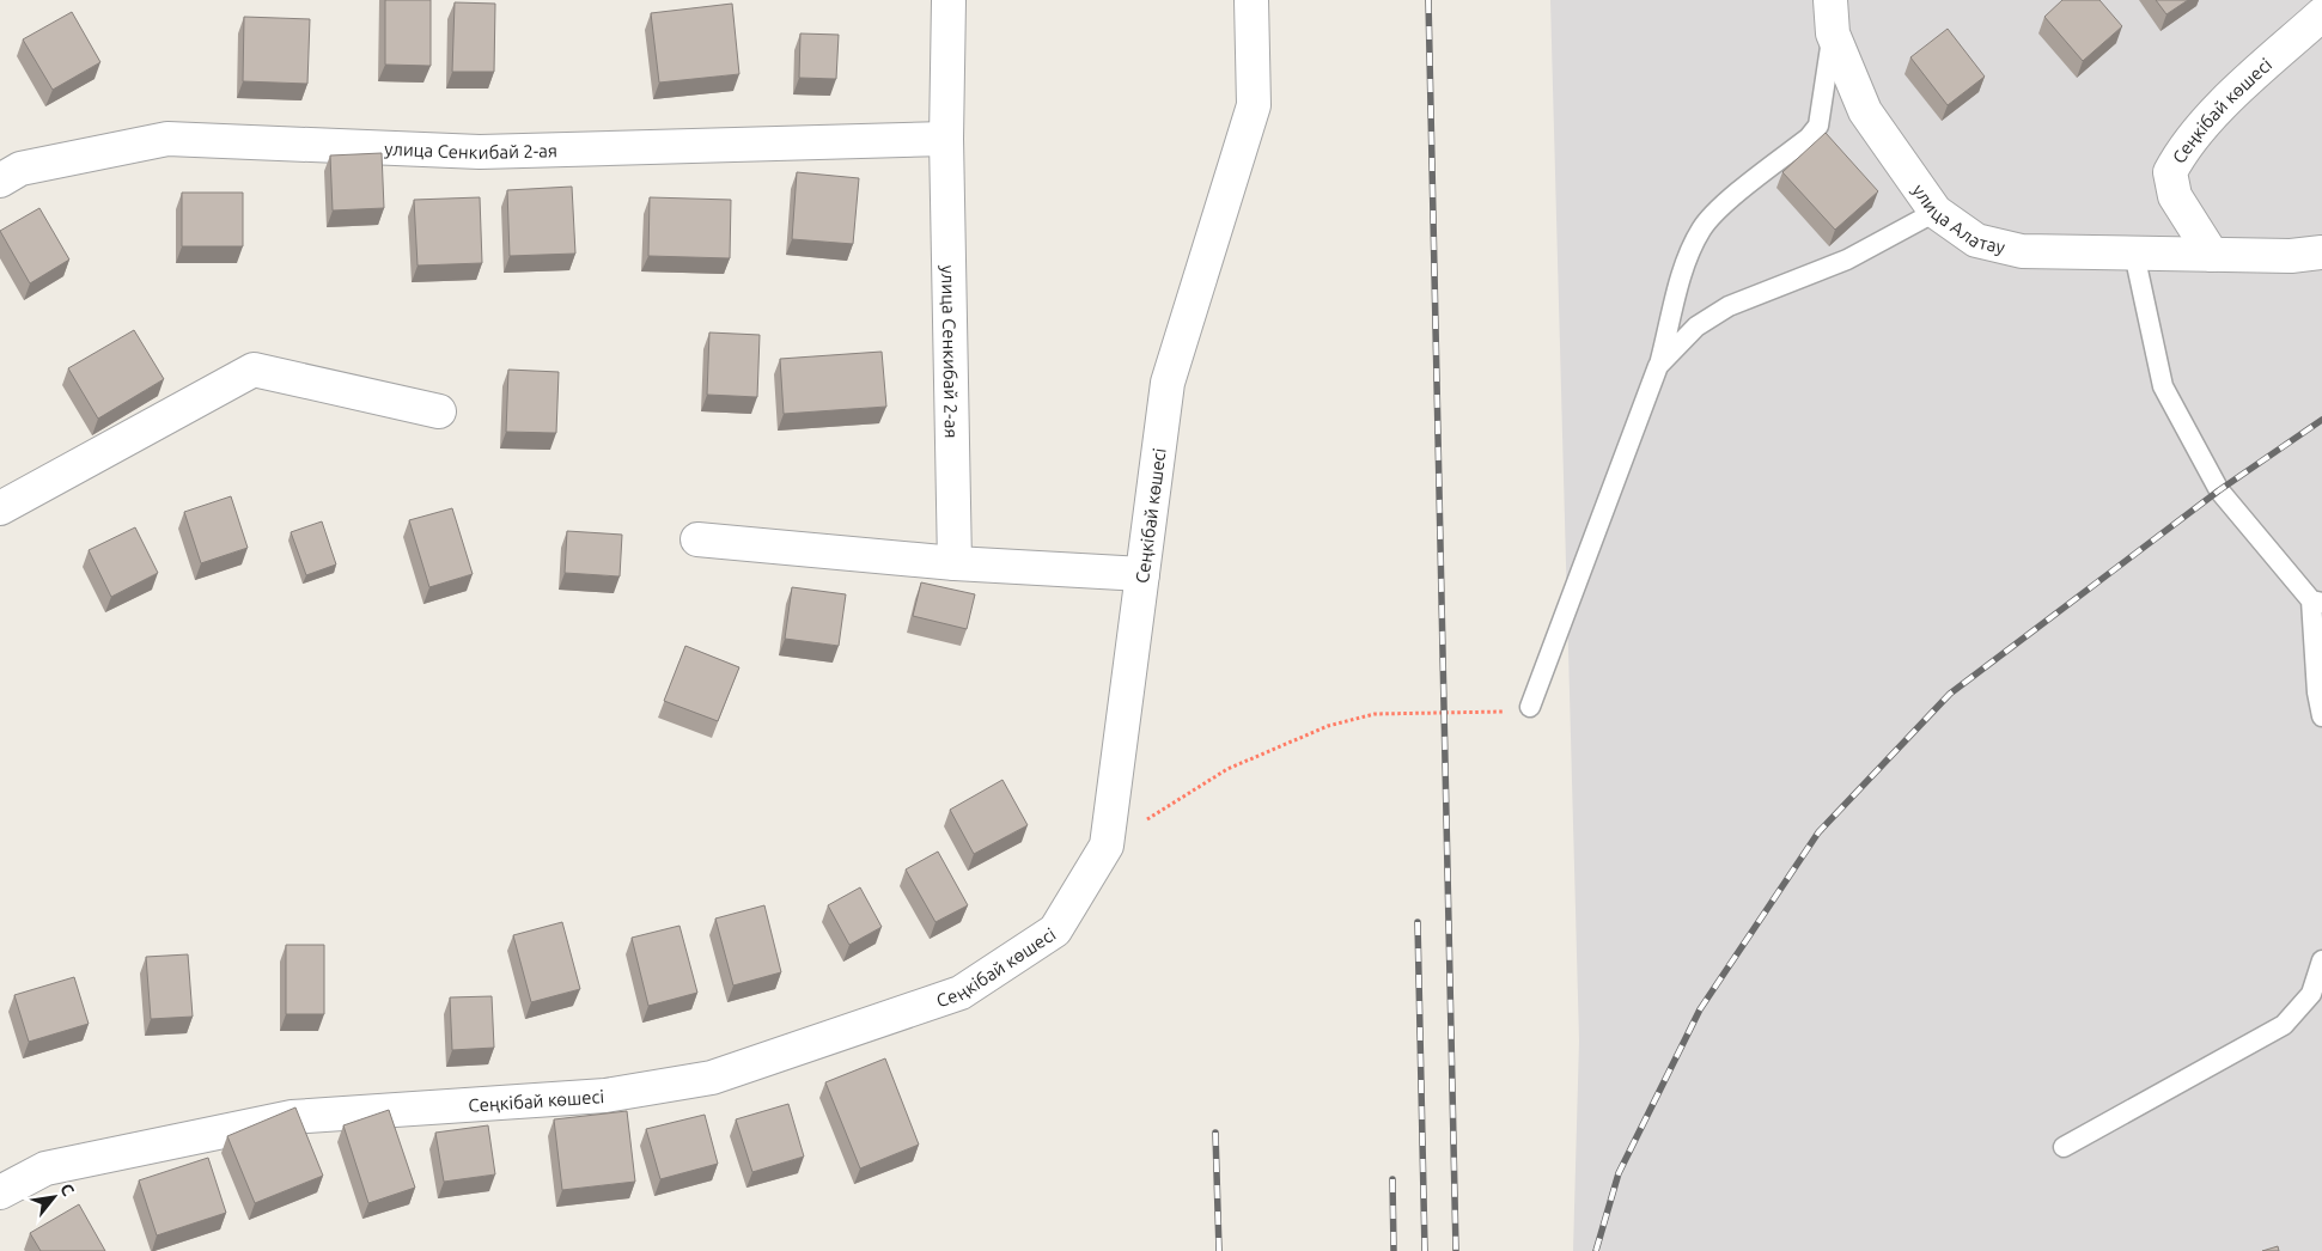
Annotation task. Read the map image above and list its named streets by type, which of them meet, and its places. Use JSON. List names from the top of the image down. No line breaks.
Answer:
{"streets":{"street":["Сеңкібай көшесі","улица Сенкибай 2-ая","улица Алатау"]},"crossings":[["Сеңкібай көшесі","улица Алатау"]],"north":"top right"}
